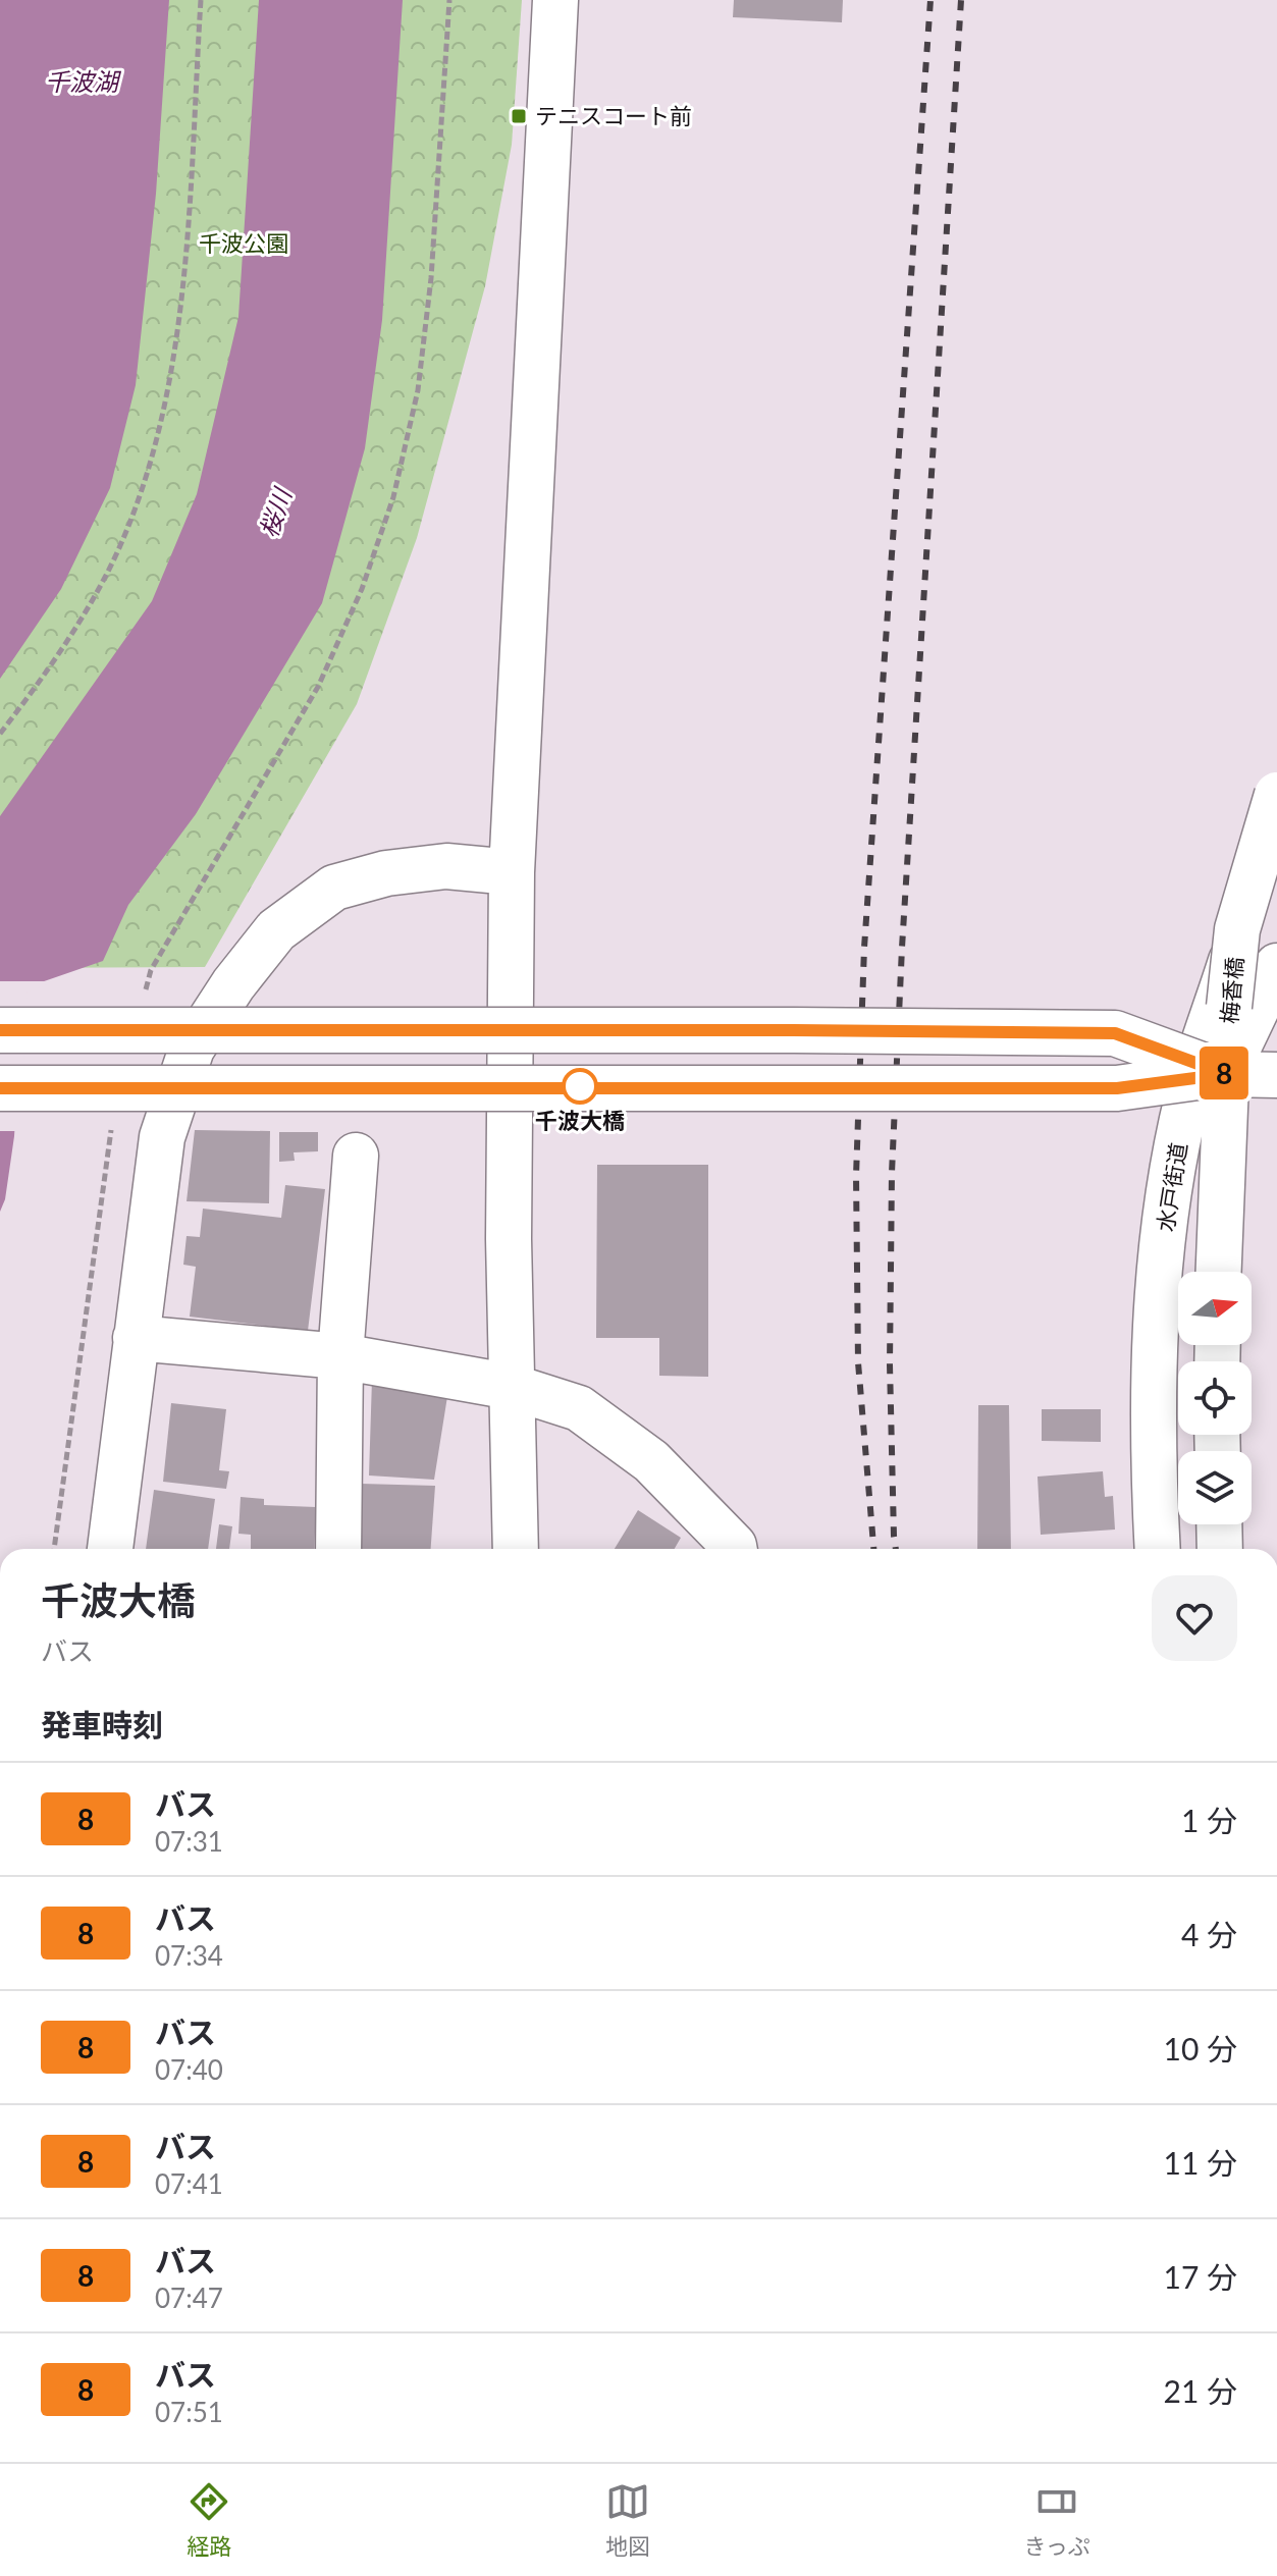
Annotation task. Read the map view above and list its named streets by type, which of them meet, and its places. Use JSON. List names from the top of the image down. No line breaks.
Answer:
{"streets":{"street":["梅香橋","水戸街道"]},"water":["千波湖","桜川"],"parks":["千波公園"],"places":{"transit":["テニスコート前"],"other":["千波大橋"]},"lines":["bus line 8"],"north":"right","page":{"on_map":"8","heading":[["千波大橋","バス"],"発車時刻"],"list":[{"mark":"8","name":"バス","note":"07:31","value":"1 分"},{"mark":"8","name":"バス","note":"07:34","value":"4 分"},{"mark":"8","name":"バス","note":"07:40","value":"10 分"},{"mark":"8","name":"バス","note":"07:41","value":"11 分"},{"mark":"8","name":"バス","note":"07:47","value":"17 分"},{"mark":"8","name":"バス","note":"07:51","value":"21 分"}],"tabs":["経路","地図","きっぷ"]}}
